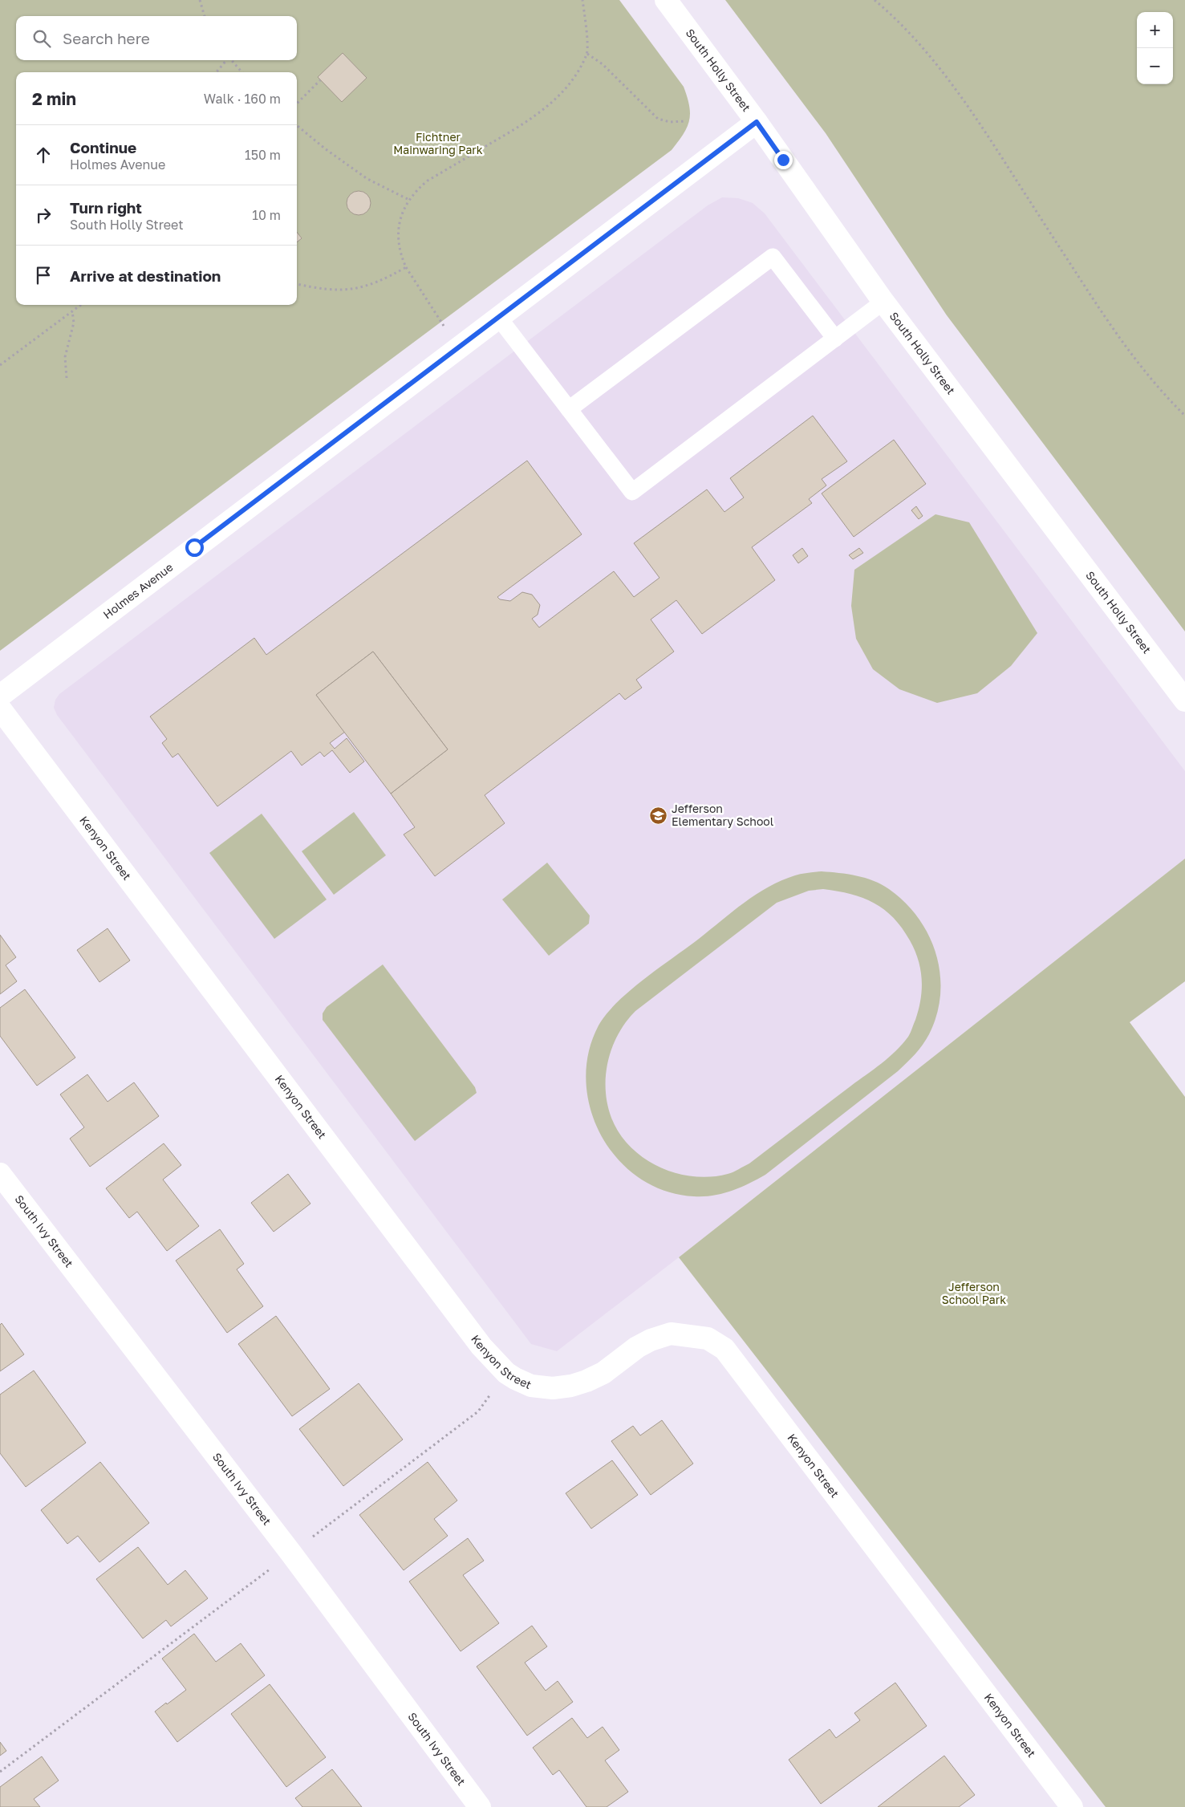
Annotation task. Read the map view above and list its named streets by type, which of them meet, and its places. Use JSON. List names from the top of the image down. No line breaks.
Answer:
{"streets":{"street":["South Holly Street","Holmes Avenue","Kenyon Street","South Ivy Street"]},"crossings":[["South Holly Street","Holmes Avenue"]],"parks":["Fichtner Mainwaring Park","Jefferson School Park"],"places":{"school or university":["Jefferson Elementary School"]},"page":{"map_buttons":["+","−"],"search":"Search here","heading":["2 min","Walk · 160 m"],"list":[["Continue","Holmes Avenue","150 m"],["Turn right","South Holly Street","10 m"],"Arrive at destination"]}}
